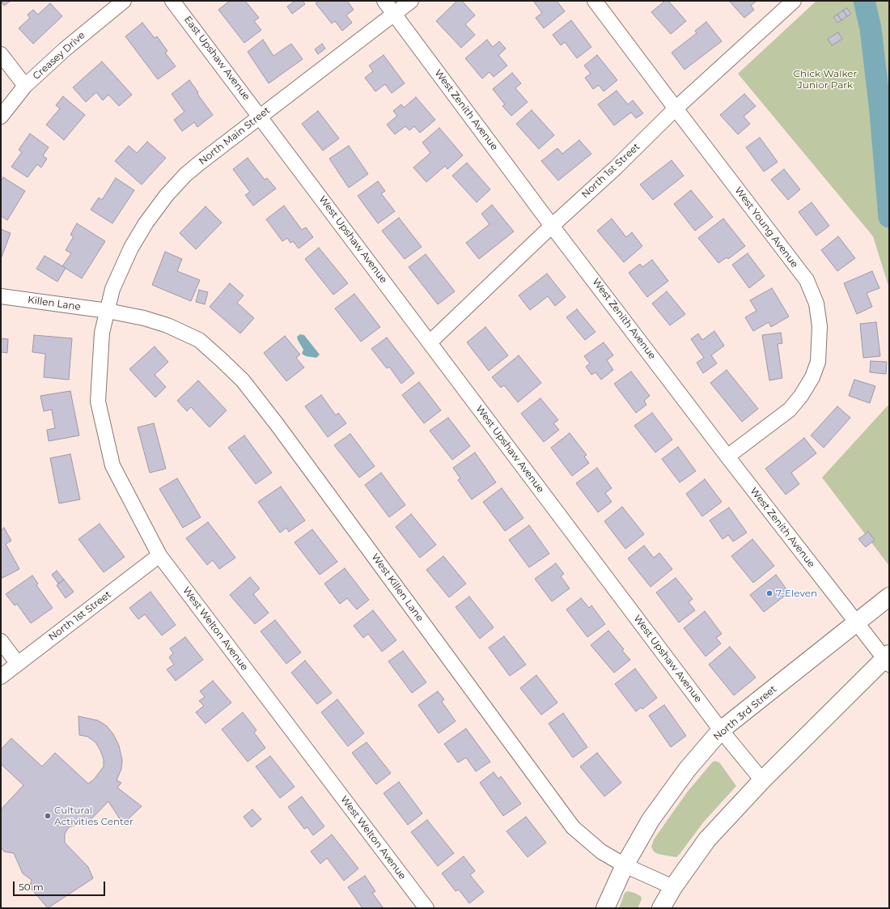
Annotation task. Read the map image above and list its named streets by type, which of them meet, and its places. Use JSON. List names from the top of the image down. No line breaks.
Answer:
{"streets":{"main road":["North 3rd Street"],"street":["Creasey Drive","East Upshaw Avenue","West Zenith Avenue","North Main Street","North 1st Street","West Young Avenue","West Upshaw Avenue","Killen Lane","West Killen Lane","West Welton Avenue"]},"crossings":[["East Upshaw Avenue","North Main Street"],["East Upshaw Avenue","West Upshaw Avenue"],["West Zenith Avenue","North Main Street"],["West Zenith Avenue","North 1st Street"],["West Zenith Avenue","West Young Avenue"],["West Zenith Avenue","North 3rd Street"],["North Main Street","West Upshaw Avenue"],["North Main Street","Killen Lane"],["North Main Street","West Killen Lane"],["North Main Street","West Welton Avenue"],["North 1st Street","West Young Avenue"],["North 1st Street","West Upshaw Avenue"],["North 1st Street","West Welton Avenue"],["West Upshaw Avenue","North 3rd Street"],["Killen Lane","West Killen Lane"],["Killen Lane","West Welton Avenue"],["West Killen Lane","West Welton Avenue"],["West Killen Lane","North 3rd Street"]],"parks":["Chick Walker Junior Park"],"places":["7-Eleven","Cultural Activities Center"],"scale_bar":"50 m"}
